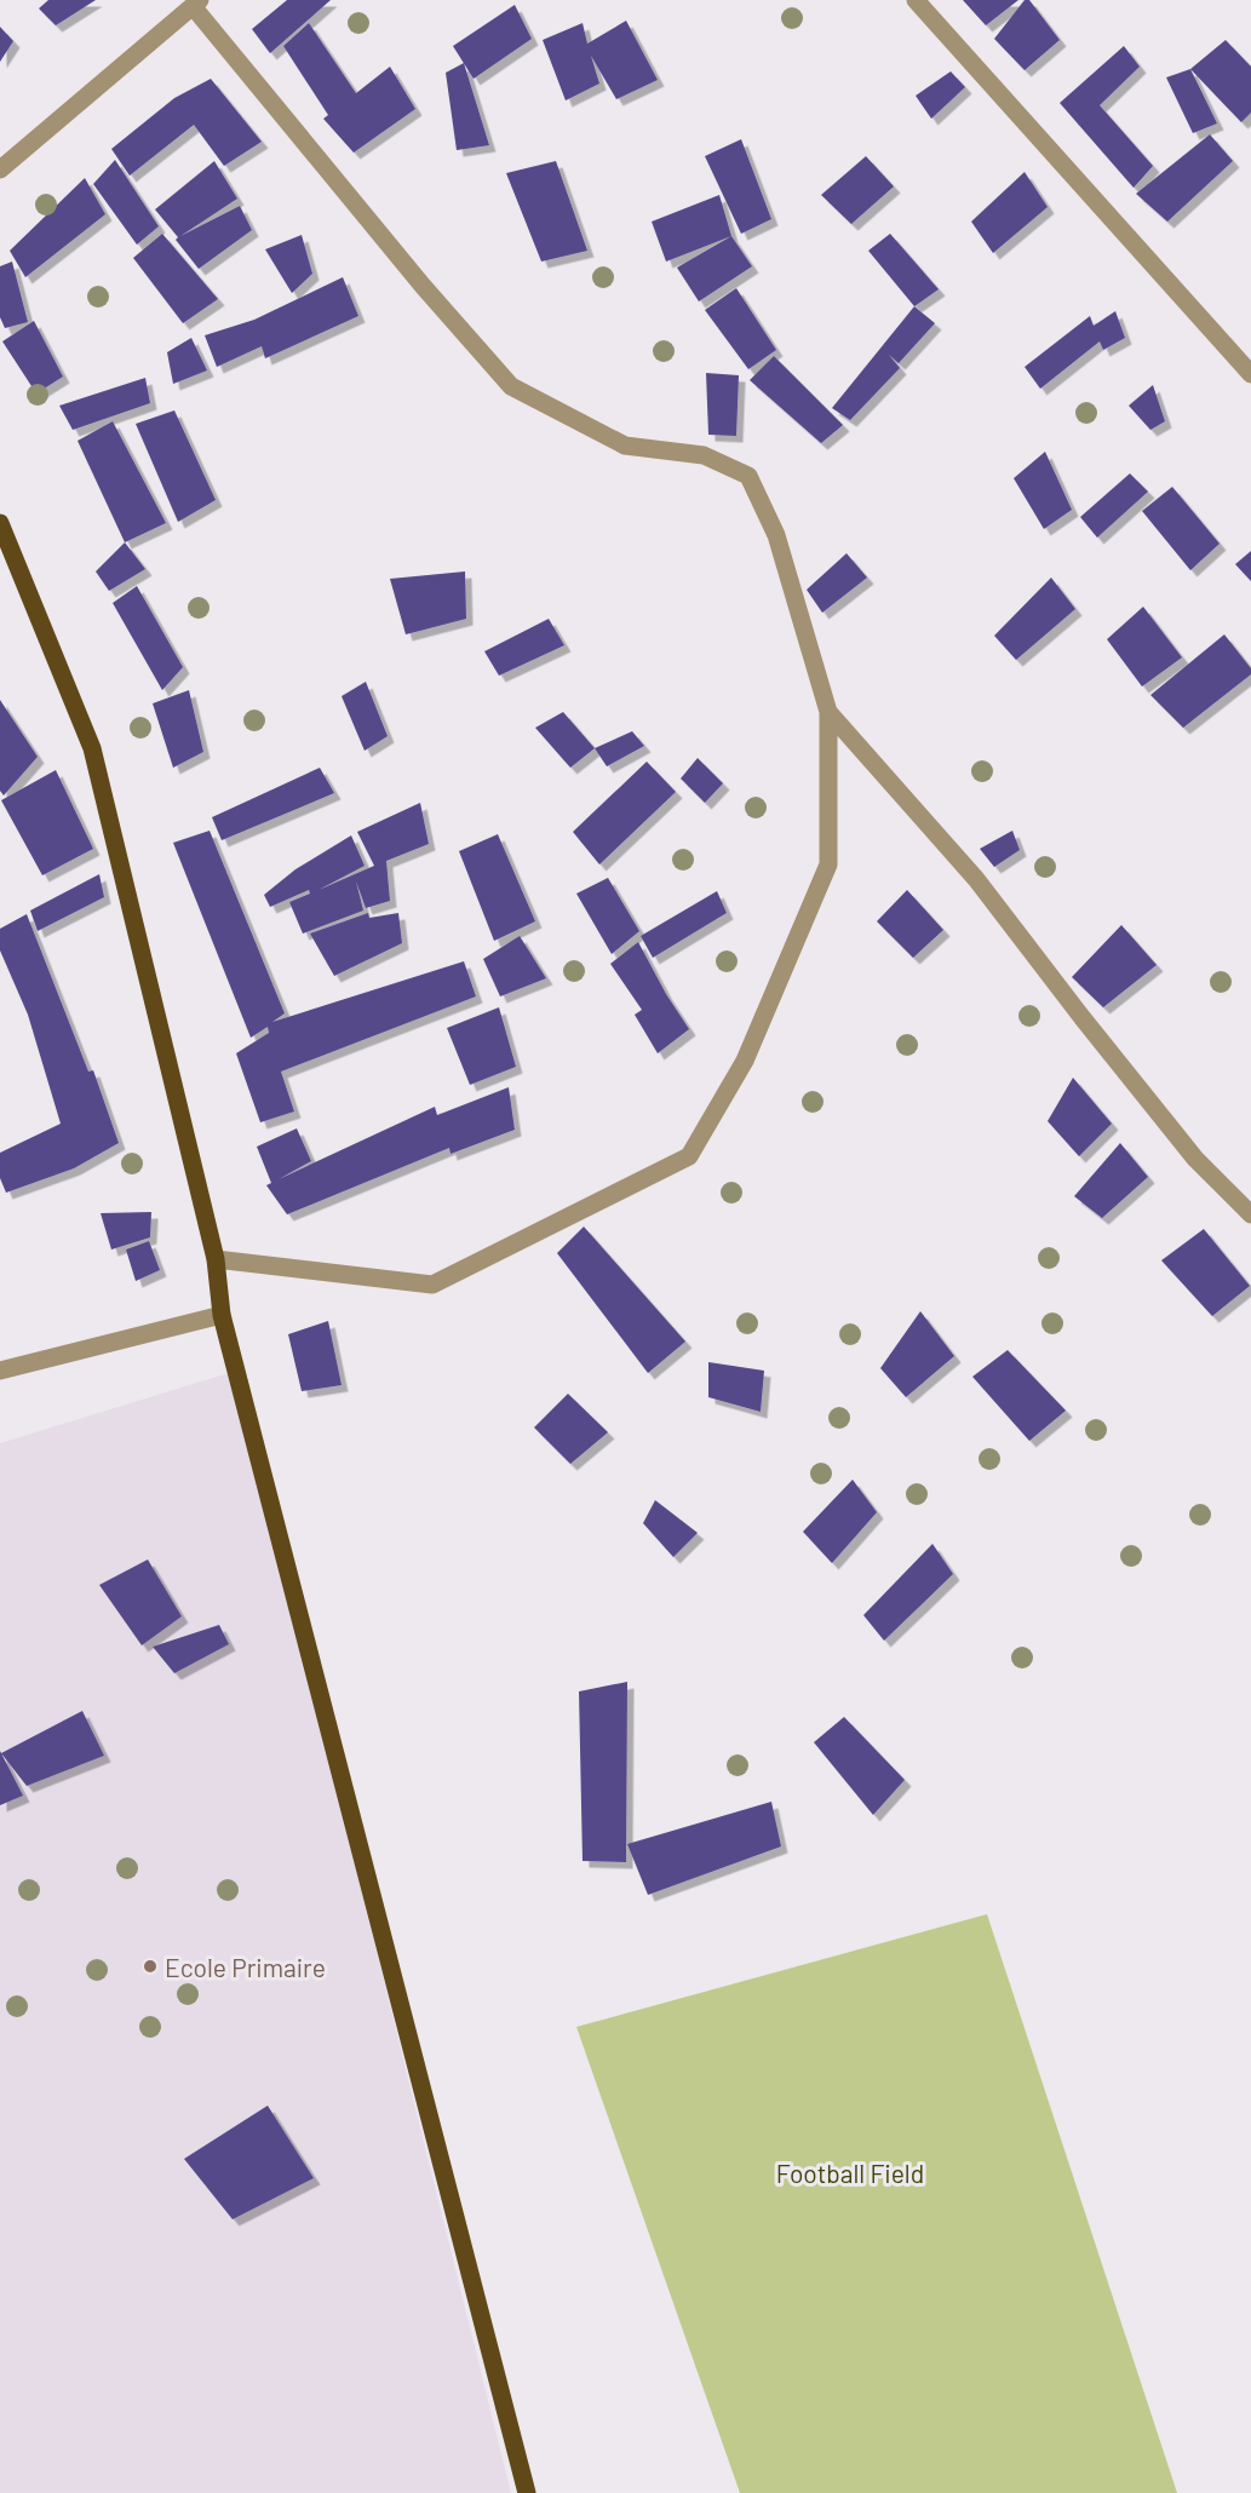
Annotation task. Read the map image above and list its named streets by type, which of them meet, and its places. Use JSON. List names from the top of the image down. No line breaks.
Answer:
{"parks":["Football Field"],"places":["Ecole Primaire"]}
